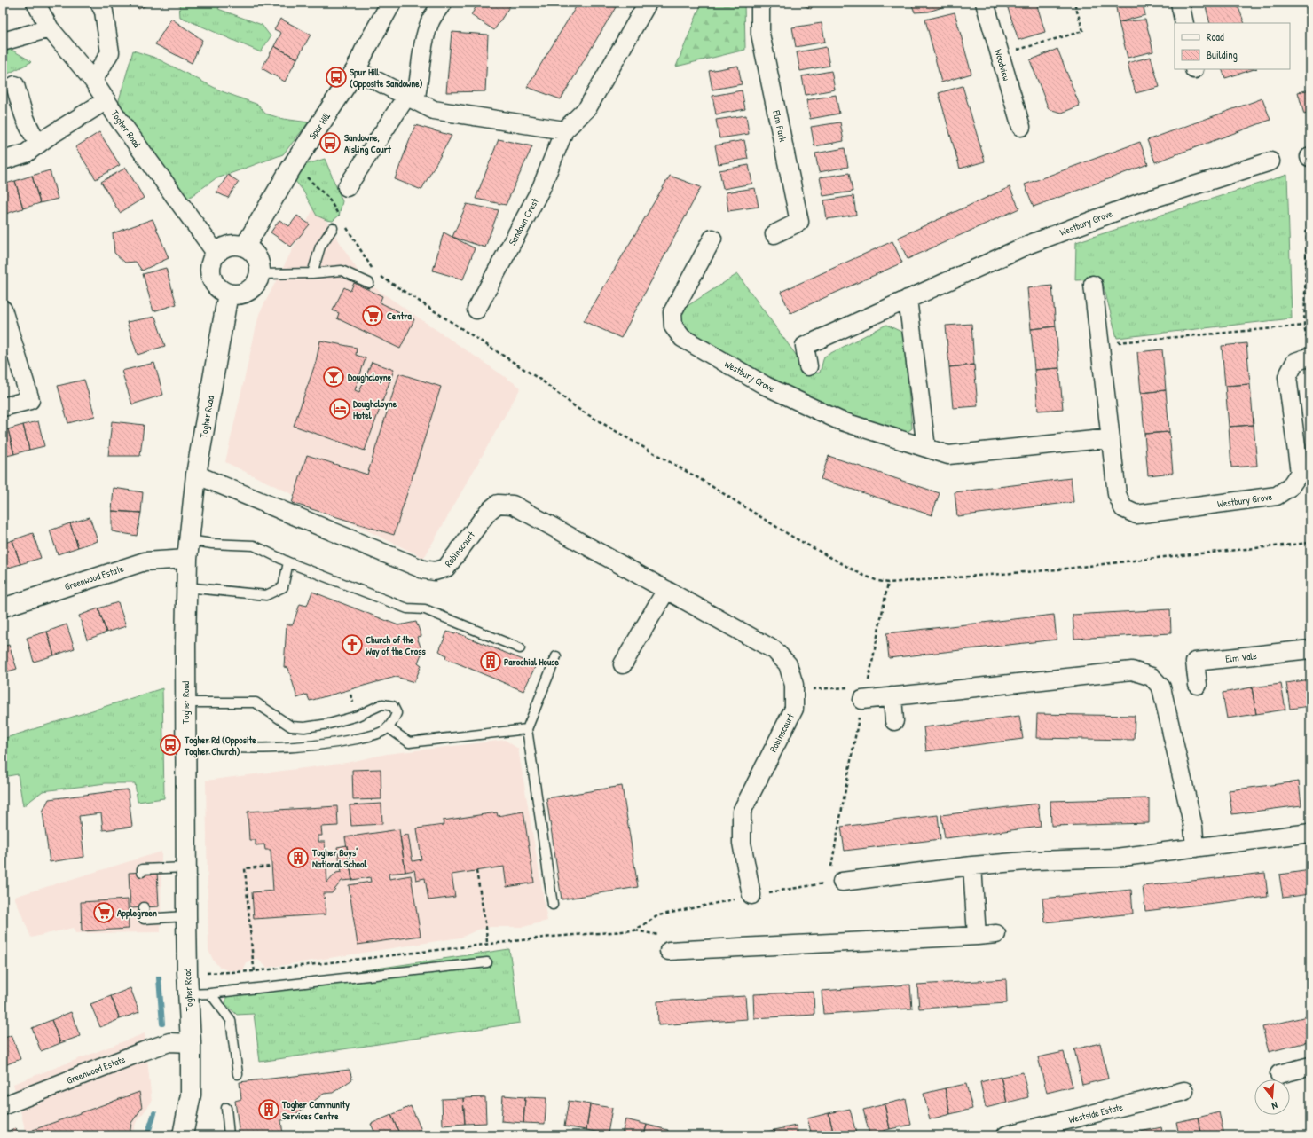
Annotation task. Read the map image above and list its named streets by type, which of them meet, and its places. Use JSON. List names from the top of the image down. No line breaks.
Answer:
{"streets":{"street":["Woodview","Spur Hill","Elm Park","Togher Road","Sandown Crest","Westbury Grove","Robinscourt","Greenwood Estate","Elm Vale","Westside Estate"]},"crossings":[["Spur Hill","Togher Road"],["Togher Road","Robinscourt"],["Togher Road","Greenwood Estate"]],"places":{"bus stop":["Spur Hill (Opposite Sandowne)","Sandowne, Aisling Court","Togher Rd (Opposite Togher Church)"],"supermarket":["Centra","Applegreen"],"bar":["Doughcloyne"],"hotel":["Doughcloyne Hotel"],"church":["Church of the Way of the Cross"],"building":["Parochial House","Togher Boys' National School","Togher Community Services Centre"]},"legend":["Road","Building"],"north":"bottom"}
